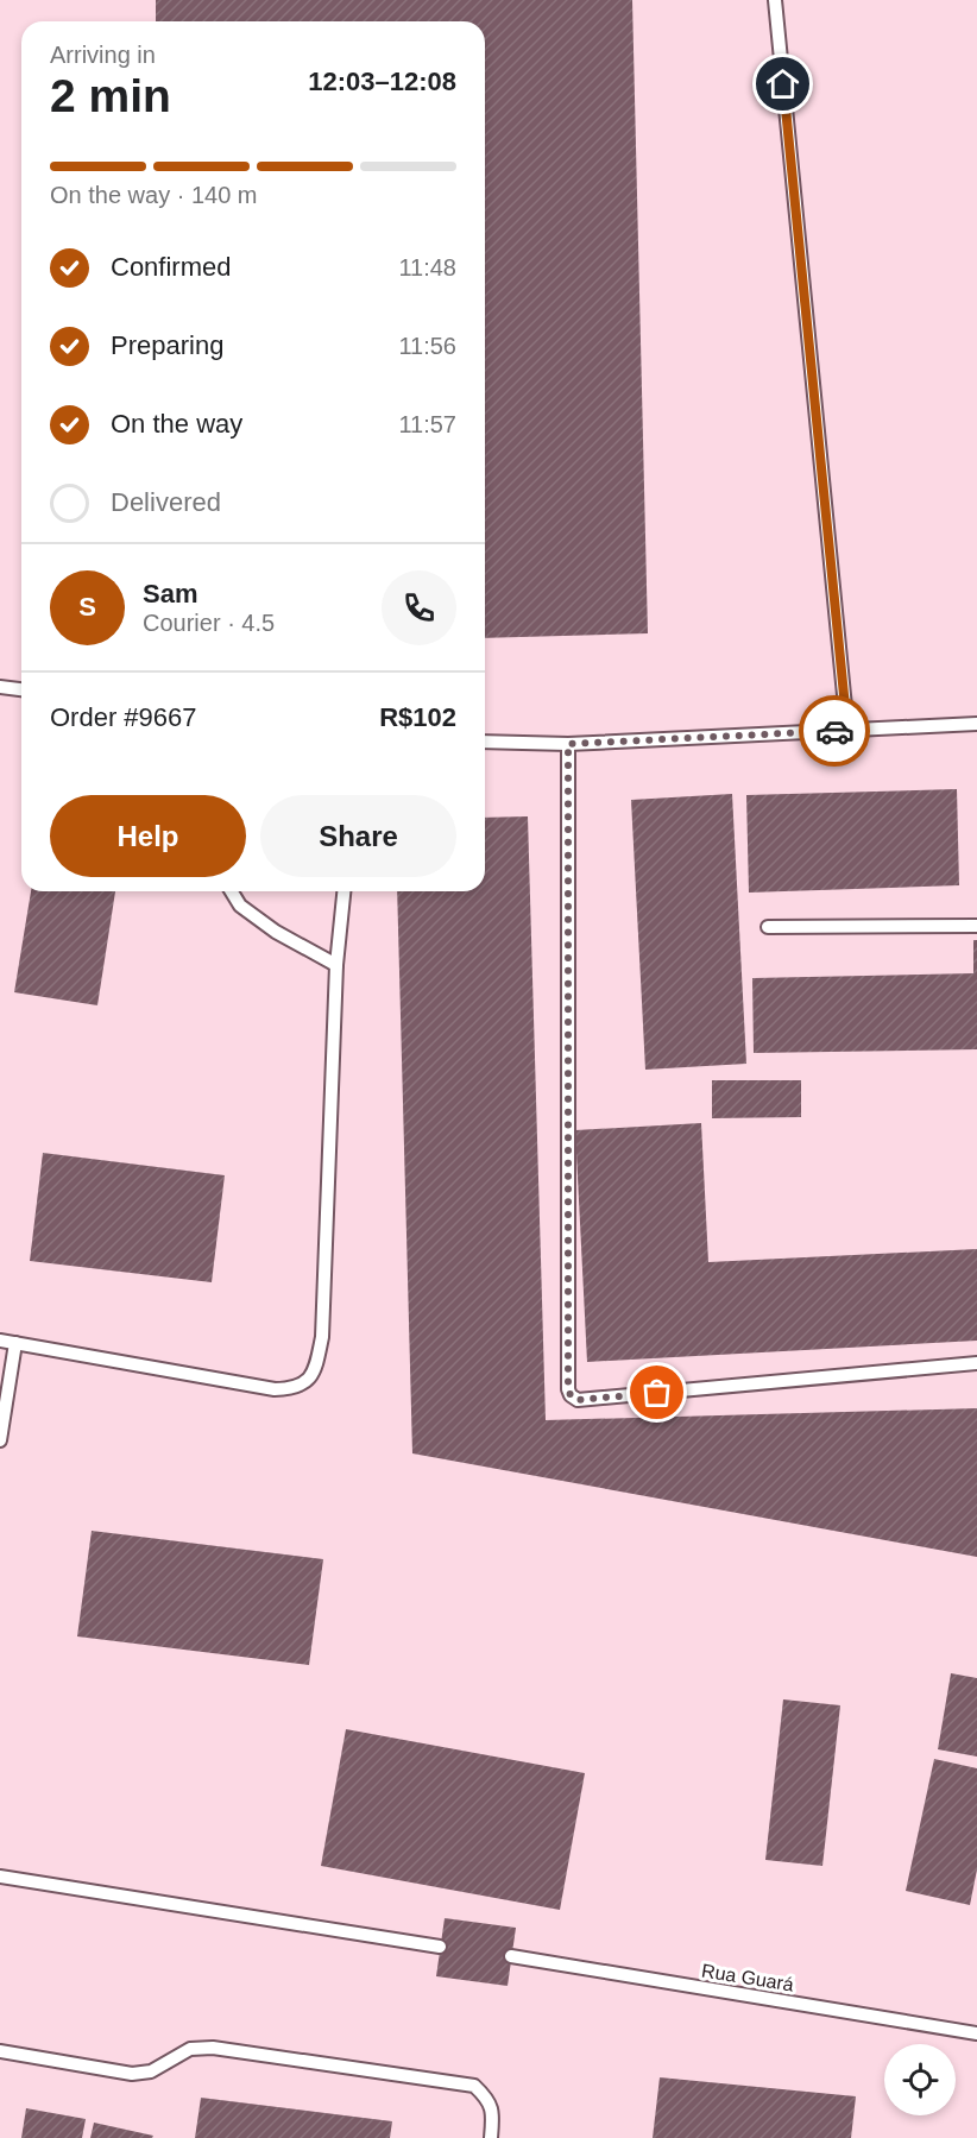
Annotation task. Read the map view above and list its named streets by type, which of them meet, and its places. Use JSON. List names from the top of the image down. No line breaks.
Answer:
{"streets":{"lane":["Rua Guará"]},"page":{"heading":["2 min","Arriving in","12:03–12:08"],"panel":["Sam","Courier · 4.5","Order #9667","R$102"],"bar":"On the way · 140 m","list":[["Confirmed","11:48"],["Preparing","11:56"],["On the way","11:57"],"Delivered"],"round":"S","buttons":["Help","Share"]}}
